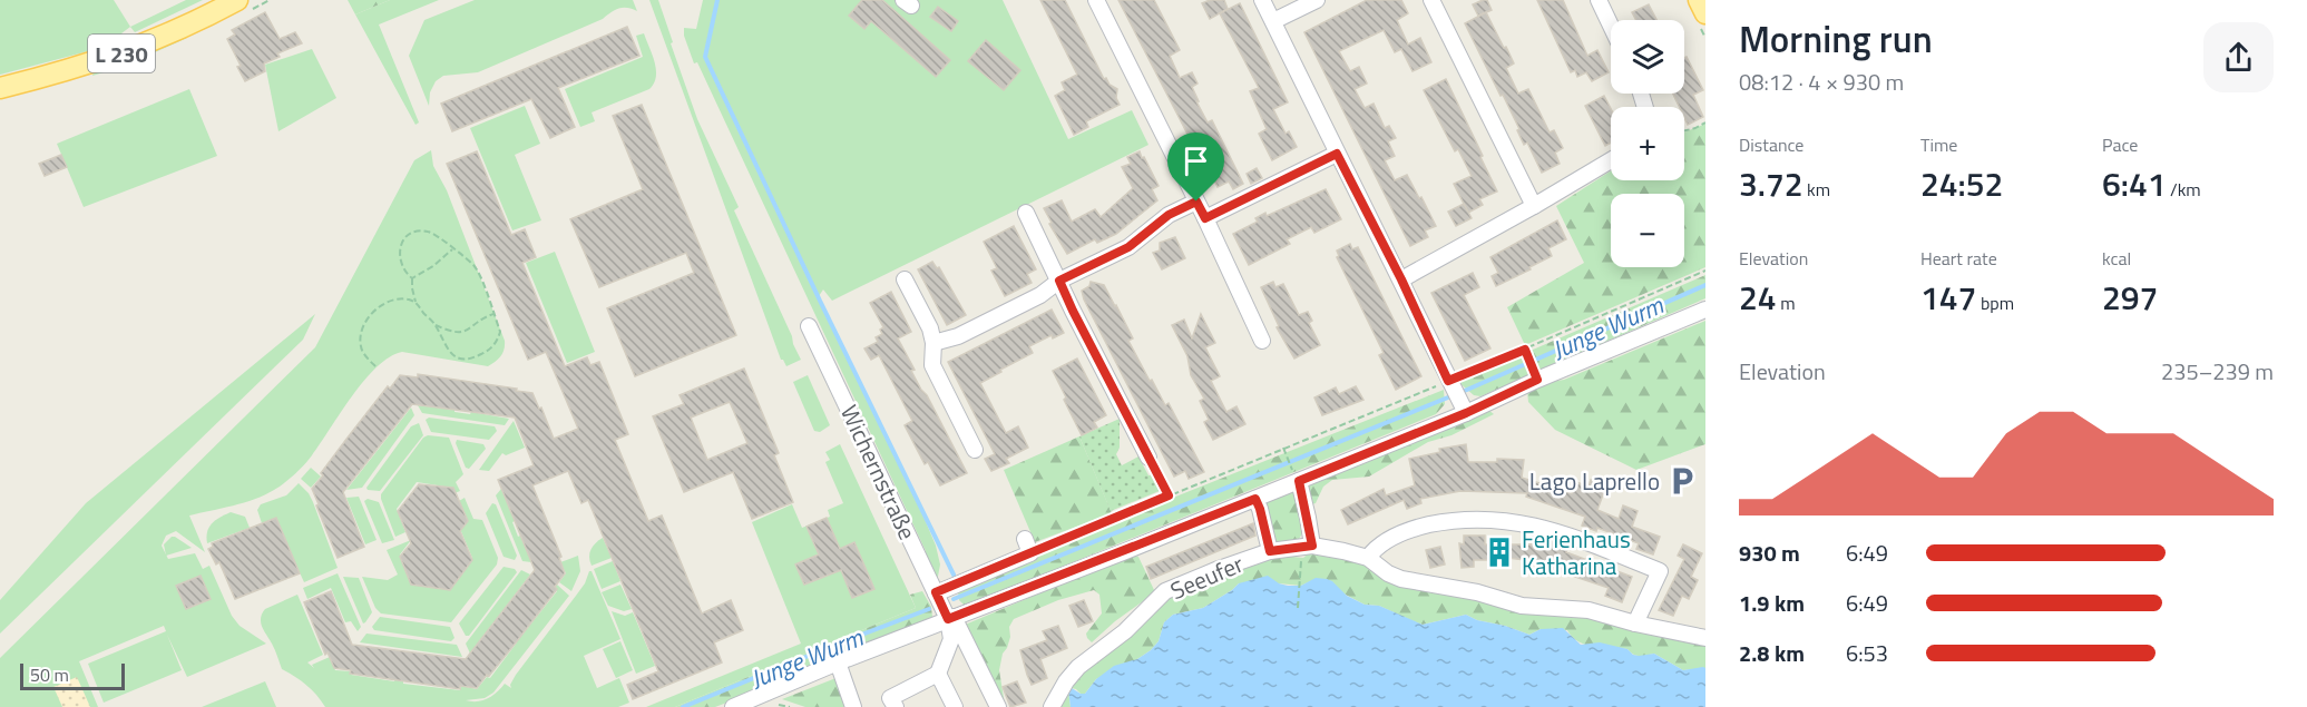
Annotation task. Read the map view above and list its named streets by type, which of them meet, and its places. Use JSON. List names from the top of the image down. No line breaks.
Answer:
{"streets":{"main road":["L 230"],"street":["Wichernstraße","Seeufer"]},"water":["Junge Wurm"],"places":{"parking":["Lago Laprello"],"building":["Ferienhaus Katharina"]},"scale_bar":"50 m","page":{"heading":["Morning run","08:12 · 4 × 930 m"],"map_buttons":["+","−"],"stats":[["Distance","3.72 km"],["Time","24:52"],["Pace","6:41 /km"],["Elevation","24 m"],["Heart rate","147 bpm"],["kcal","297"]],"chart":["Elevation","235–239 m"],"list":[{"name":"930 m","note":"6:49"},{"name":"1.9 km","note":"6:49"},{"name":"2.8 km","note":"6:53"}],"scale":"50 m"}}
